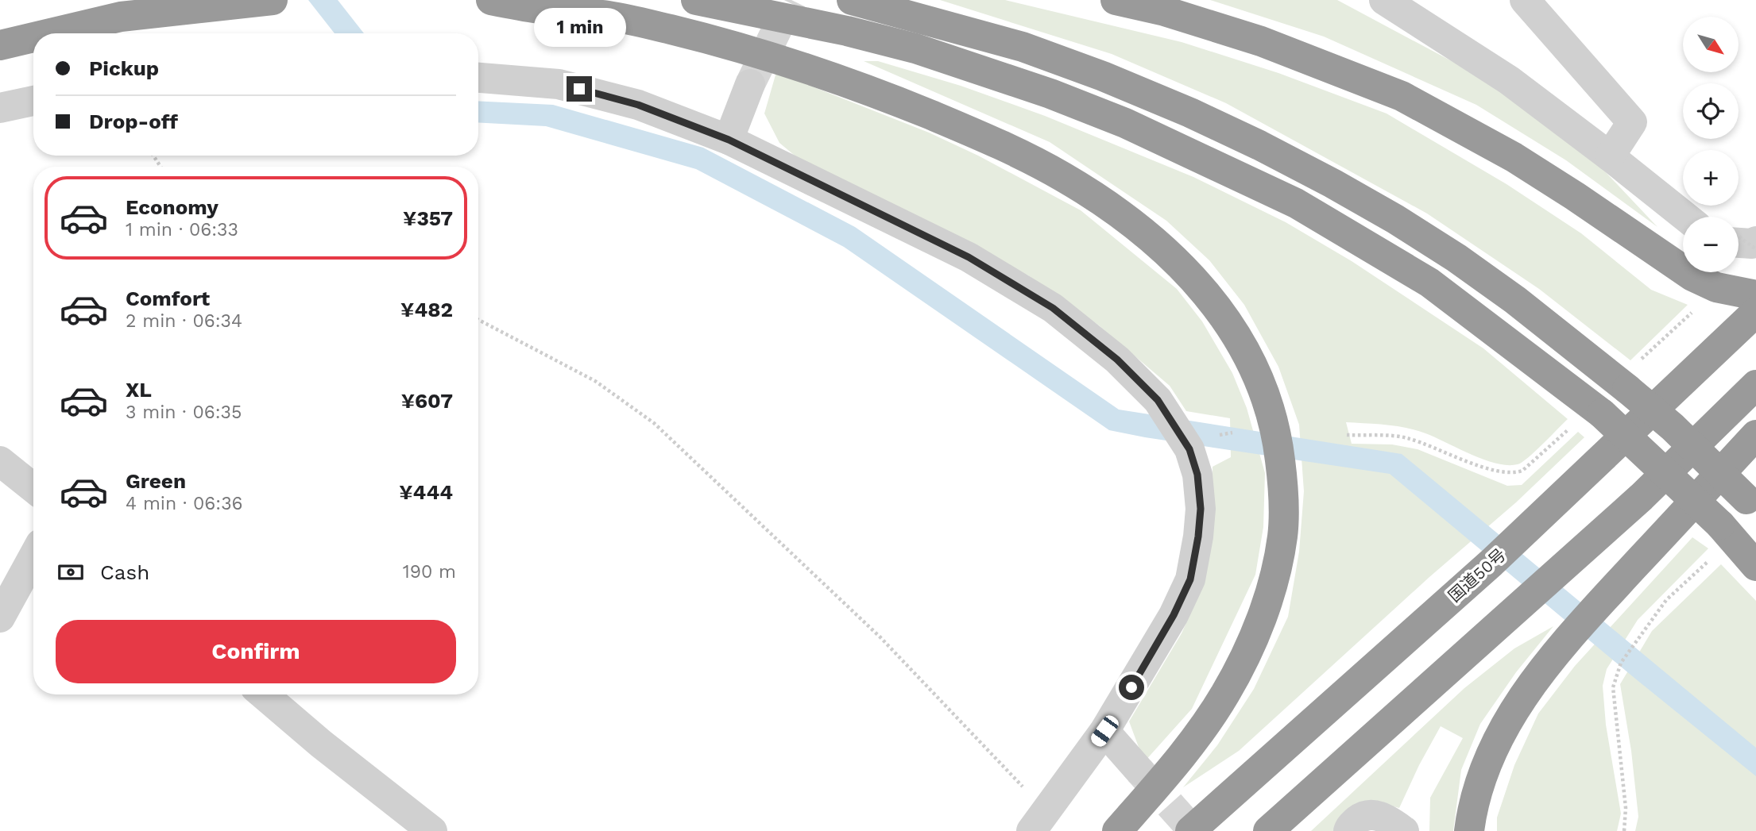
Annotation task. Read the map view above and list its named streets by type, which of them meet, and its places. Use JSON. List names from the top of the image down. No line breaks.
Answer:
{"streets":{"highway":["国道50号"]},"north":"bottom right","page":{"bubble":"1 min","map_buttons":["+","−"],"banner":["Pickup","Drop-off"],"list":[{"name":"Economy","note":"1 min · 06:33","value":"¥357"},{"name":"Comfort","note":"2 min · 06:34","value":"¥482"},{"name":"XL","note":"3 min · 06:35","value":"¥607"},{"name":"Green","note":"4 min · 06:36","value":"¥444"}],"pay":["Cash","190 m"],"buttons":"Confirm"}}
